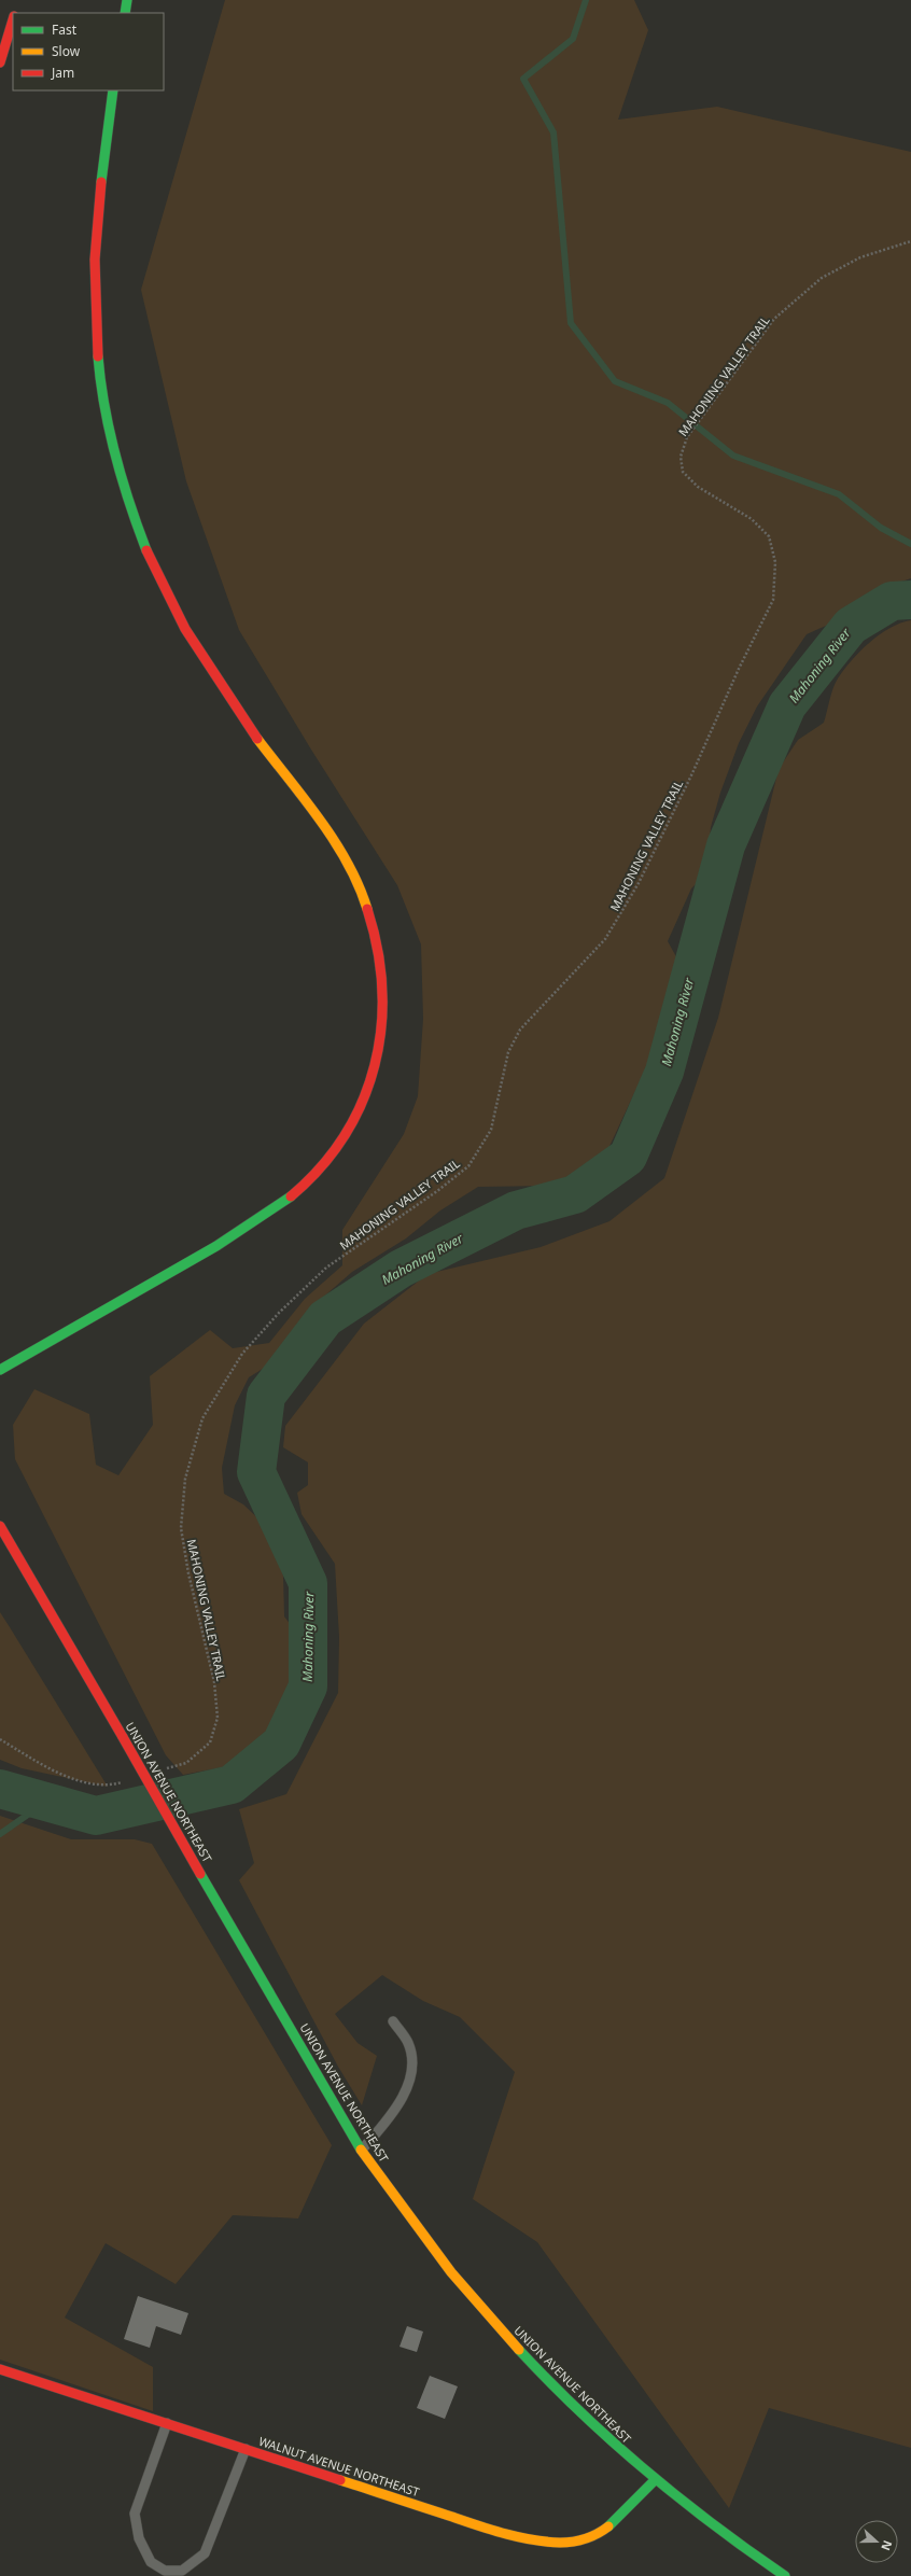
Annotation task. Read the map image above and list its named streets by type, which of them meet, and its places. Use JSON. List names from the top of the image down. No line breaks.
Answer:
{"streets":{"main road":["UNION AVENUE NORTHEAST","WALNUT AVENUE NORTHEAST"],"path":["MAHONING VALLEY TRAIL"]},"crossings":[["UNION AVENUE NORTHEAST","WALNUT AVENUE NORTHEAST"]],"water":["Mahoning River"],"legend":["Fast","Slow","Jam"],"north":"right"}
